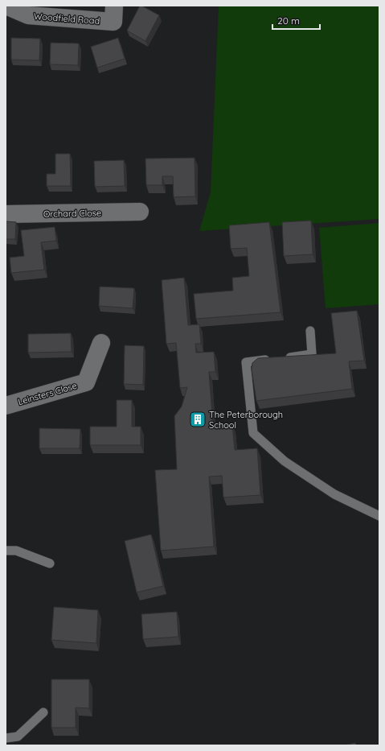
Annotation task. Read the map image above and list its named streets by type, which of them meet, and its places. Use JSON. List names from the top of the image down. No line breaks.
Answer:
{"streets":{"street":["Woodfield Road","Orchard Close","Leinsters Close"]},"places":{"building":["The Peterborough School"]},"scale_bar":"20 m"}
